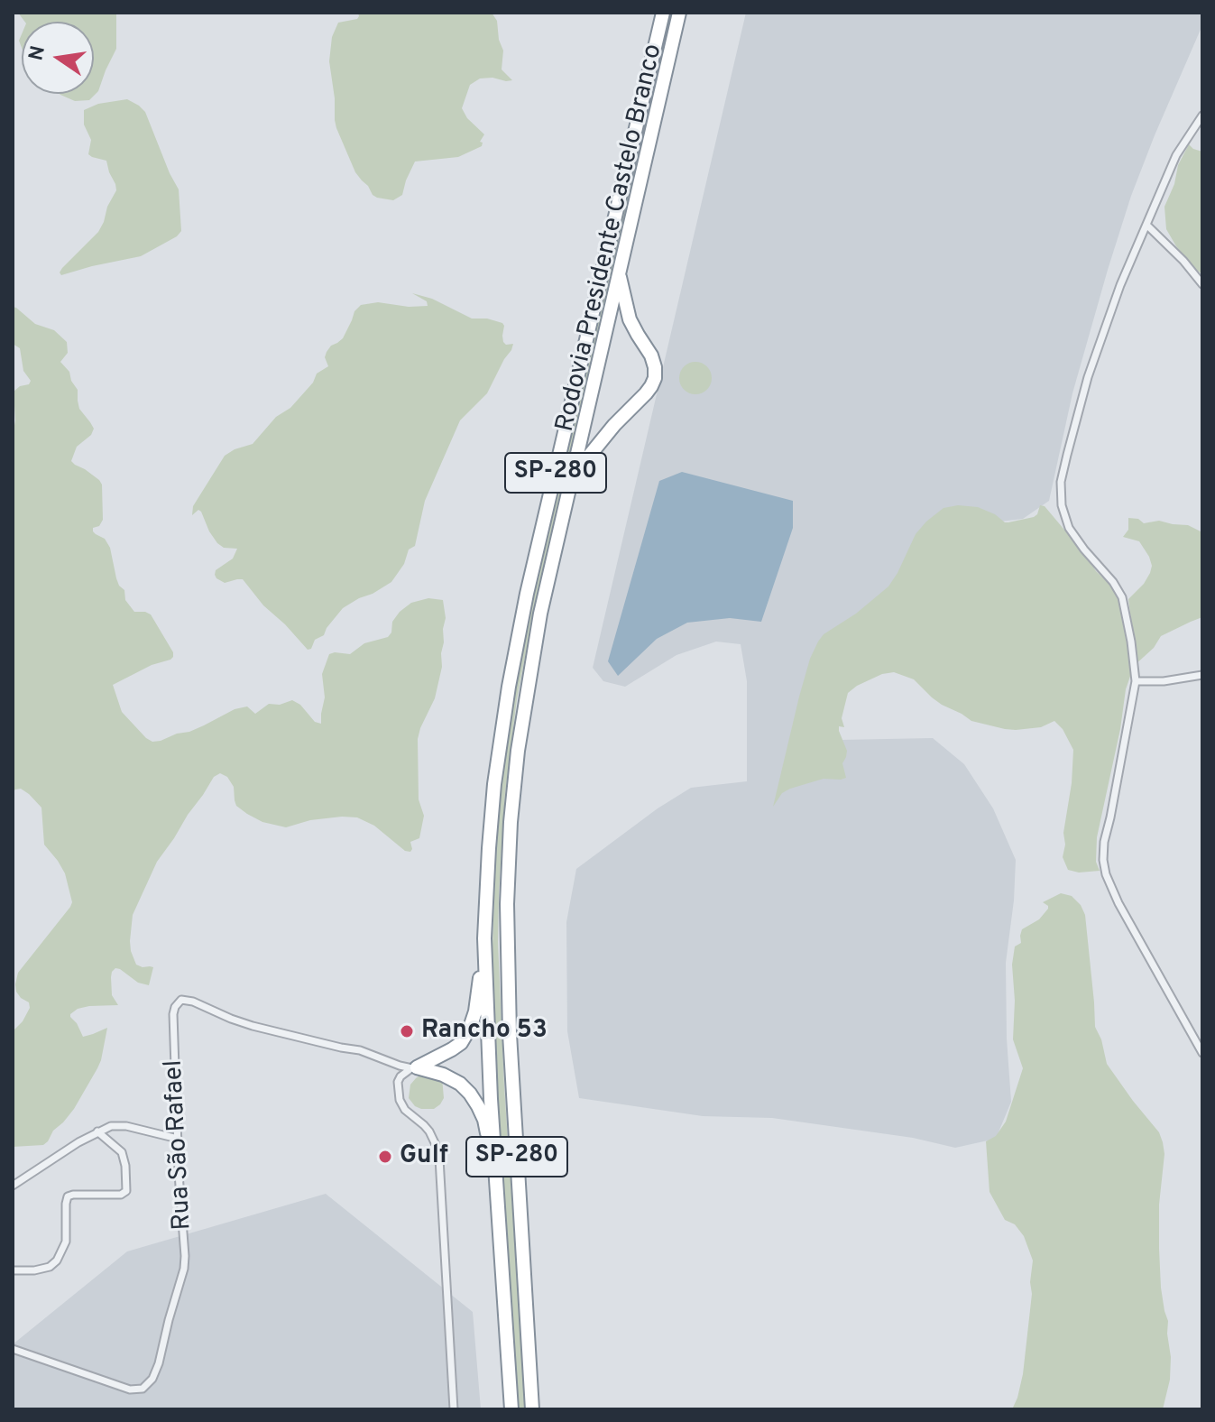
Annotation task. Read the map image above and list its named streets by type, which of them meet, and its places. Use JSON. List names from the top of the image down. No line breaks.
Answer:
{"streets":{"highway":["Rodovia Presidente Castelo Branco","SP-280"],"street":["Rua São Rafael"]},"places":["Rancho 53","Gulf"],"north":"left"}
